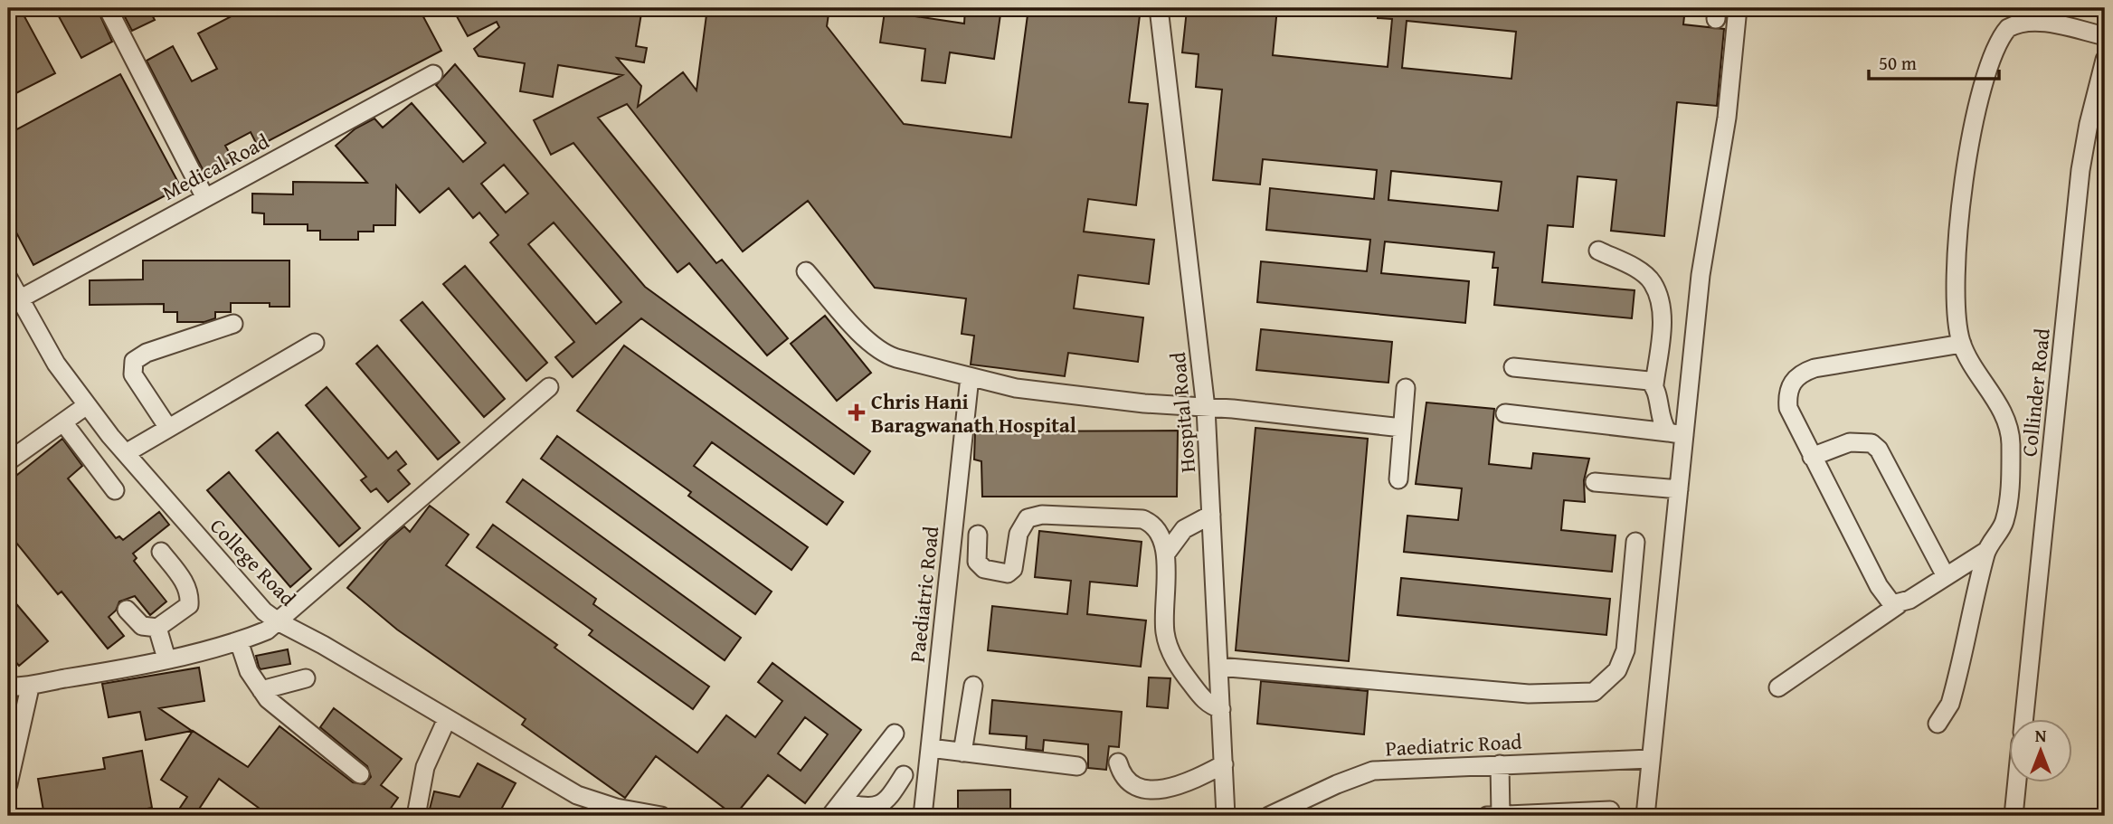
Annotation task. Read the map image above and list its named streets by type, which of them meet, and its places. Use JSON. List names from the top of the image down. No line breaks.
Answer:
{"streets":{"street":["Medical Road","Collinder Road","Hospital Road","College Road","Paediatric Road"]},"crossings":[["Medical Road","College Road"]],"places":{"health":["Chris Hani Baragwanath Hospital"]},"scale_bar":"50 m","north":"top"}
